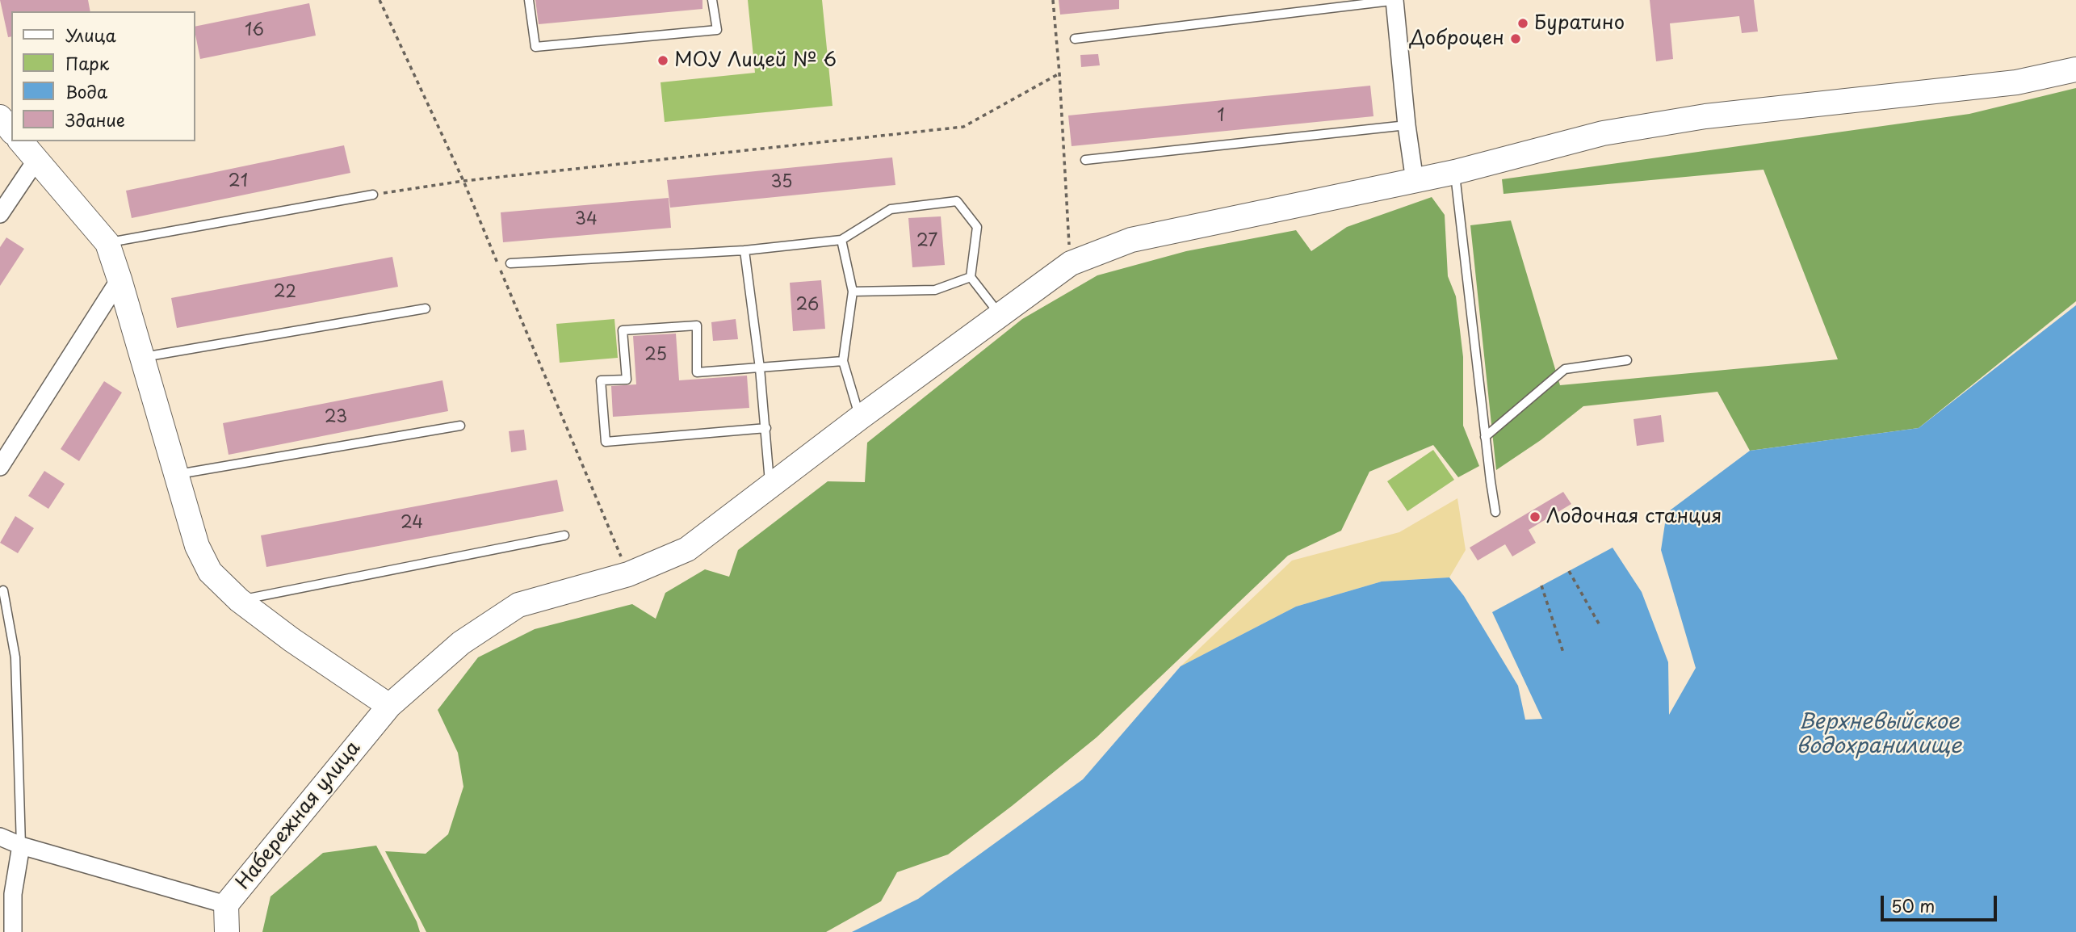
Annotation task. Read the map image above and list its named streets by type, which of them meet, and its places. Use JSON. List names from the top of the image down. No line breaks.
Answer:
{"streets":{"street":["Набережная улица"]},"water":["Верхневыйское водохранилище"],"places":["Буратино","Доброцен","МОУ Лицей № 6","Лодочная станция"],"house_numbers":["16","1","21","35","34","27","22","26","25","23","24"],"legend":["Улица","Парк","Вода","Здание"],"scale_bar":"50 m"}
